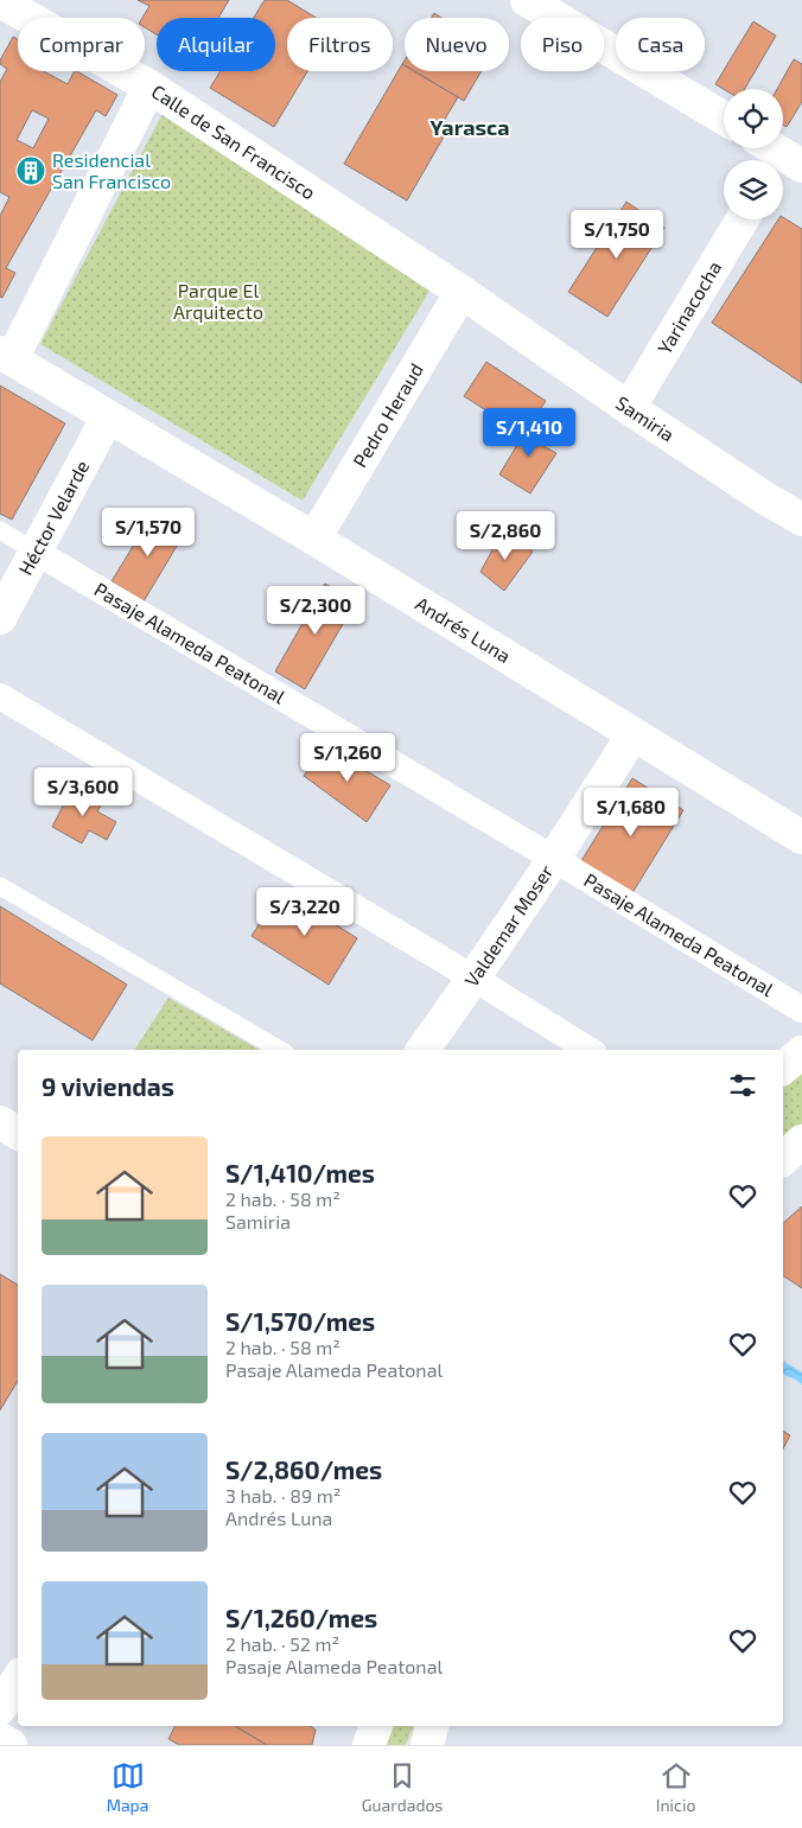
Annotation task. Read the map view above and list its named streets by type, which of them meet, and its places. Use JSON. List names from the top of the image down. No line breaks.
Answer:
{"streets":{"street":["Calle de San Francisco","Yarinacocha","Pedro Heraud","Samiria","Héctor Velarde","Andrés Luna","Pasaje Alameda Peatonal","Valdemar Moser"]},"crossings":[["Calle de San Francisco","Pedro Heraud"],["Calle de San Francisco","Samiria"],["Yarinacocha","Samiria"],["Pedro Heraud","Samiria"],["Pedro Heraud","Andrés Luna"],["Héctor Velarde","Andrés Luna"],["Héctor Velarde","Pasaje Alameda Peatonal"],["Andrés Luna","Valdemar Moser"],["Pasaje Alameda Peatonal","Valdemar Moser"]],"districts":["Yarasca"],"parks":["Parque El Arquitecto"],"places":{"building":["Residencial San Francisco"]},"page":{"chip":["Comprar","Alquilar","Filtros","Nuevo","Piso","Casa"],"price":["S/1,750","S/1,410","S/1,570","S/2,860","S/2,300","S/1,260","S/3,600","S/1,680","S/3,220"],"heading":"9 viviendas","list":[{"name":"S/1,410/mes","note":"2 hab. · 58 m² · Samiria"},{"name":"S/1,570/mes","note":"2 hab. · 58 m² · Pasaje Alameda Peatonal"},{"name":"S/2,860/mes","note":"3 hab. · 89 m² · Andrés Luna"},{"name":"S/1,260/mes","note":"2 hab. · 52 m² · Pasaje Alameda Peatonal"}],"tabs":["Mapa","Guardados","Inicio"]}}
